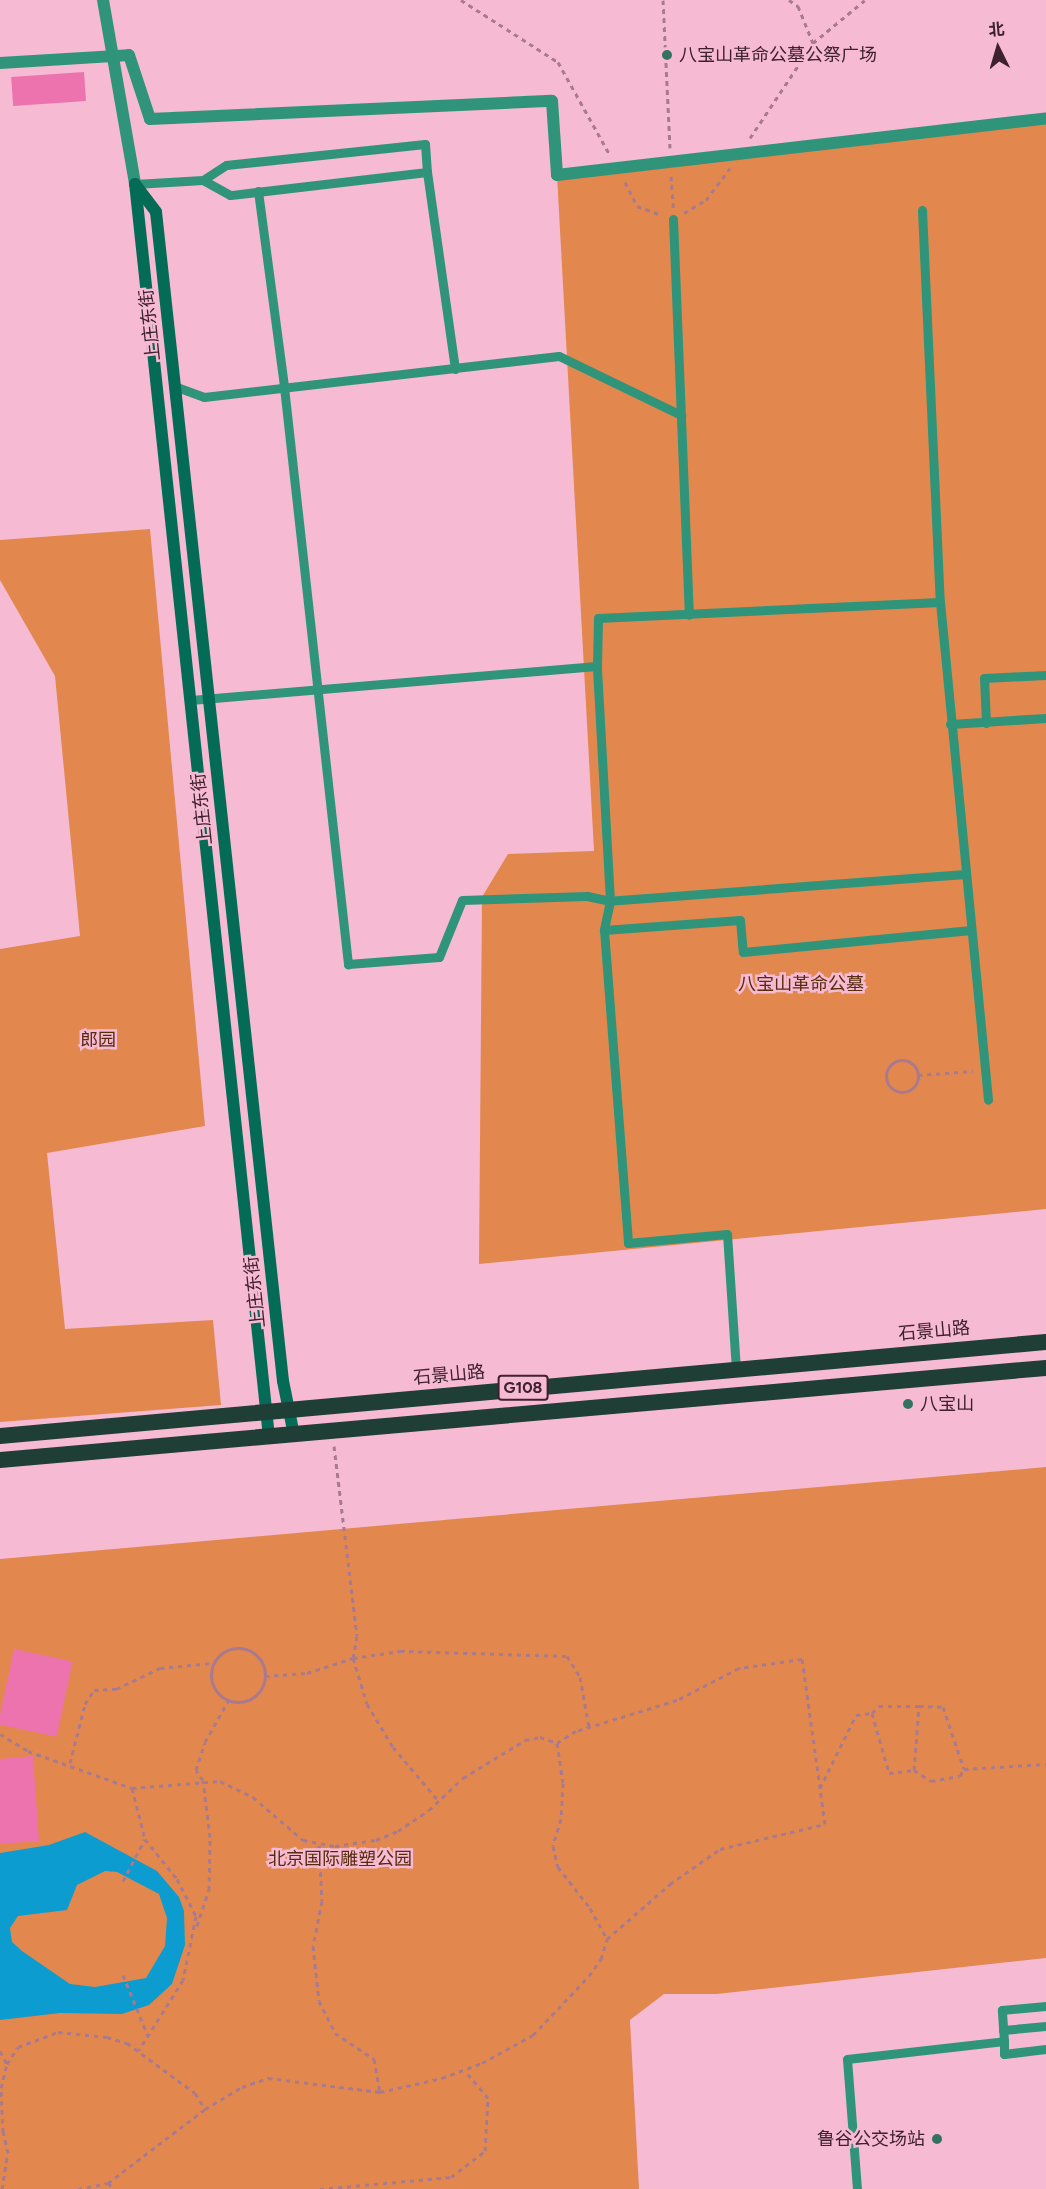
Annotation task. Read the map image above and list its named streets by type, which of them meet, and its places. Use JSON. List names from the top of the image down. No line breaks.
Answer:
{"streets":{"highway":["石景山路","G108"],"main road":["上庄东街"]},"crossings":[["上庄东街","石景山路"],["上庄东街","G108"]],"parks":["八宝山革命公墓","郎园","北京国际雕塑公园"],"places":["八宝山革命公墓公祭广场","八宝山","鲁谷公交场站"],"north":"top"}
